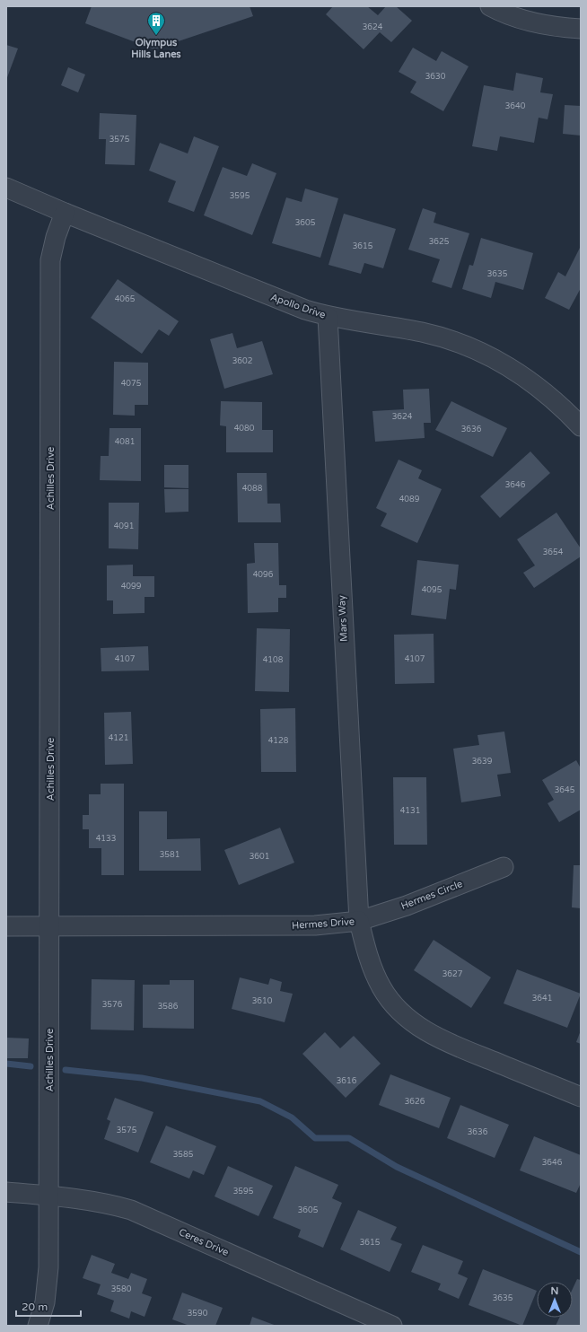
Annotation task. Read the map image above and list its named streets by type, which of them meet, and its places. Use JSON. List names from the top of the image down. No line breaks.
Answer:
{"streets":{"street":["Apollo Drive","Achilles Drive","Mars Way","Hermes Circle","Hermes Drive","Ceres Drive"]},"crossings":[["Apollo Drive","Achilles Drive"],["Apollo Drive","Mars Way"],["Achilles Drive","Hermes Drive"],["Achilles Drive","Ceres Drive"],["Mars Way","Hermes Circle"],["Mars Way","Hermes Drive"],["Hermes Circle","Hermes Drive"]],"places":{"building":["Olympus Hills Lanes"]},"house_numbers":["3624","3630","3640","3575","3595","3605","3625","3615","3635","4065","3602","4075","3624","4080","3636","4081","3646","4088","4089","4091","3654","4096","4099","4095","4107","4107","4108","4121","4128","3639","3645","4131","4133","3581","3601","3627","3641","3610","3576","3586","3616","3626","3575","3636","3585","3646","3595","3605","3615","3580","3635","3590"],"scale_bar":"20 m","north":"top"}
